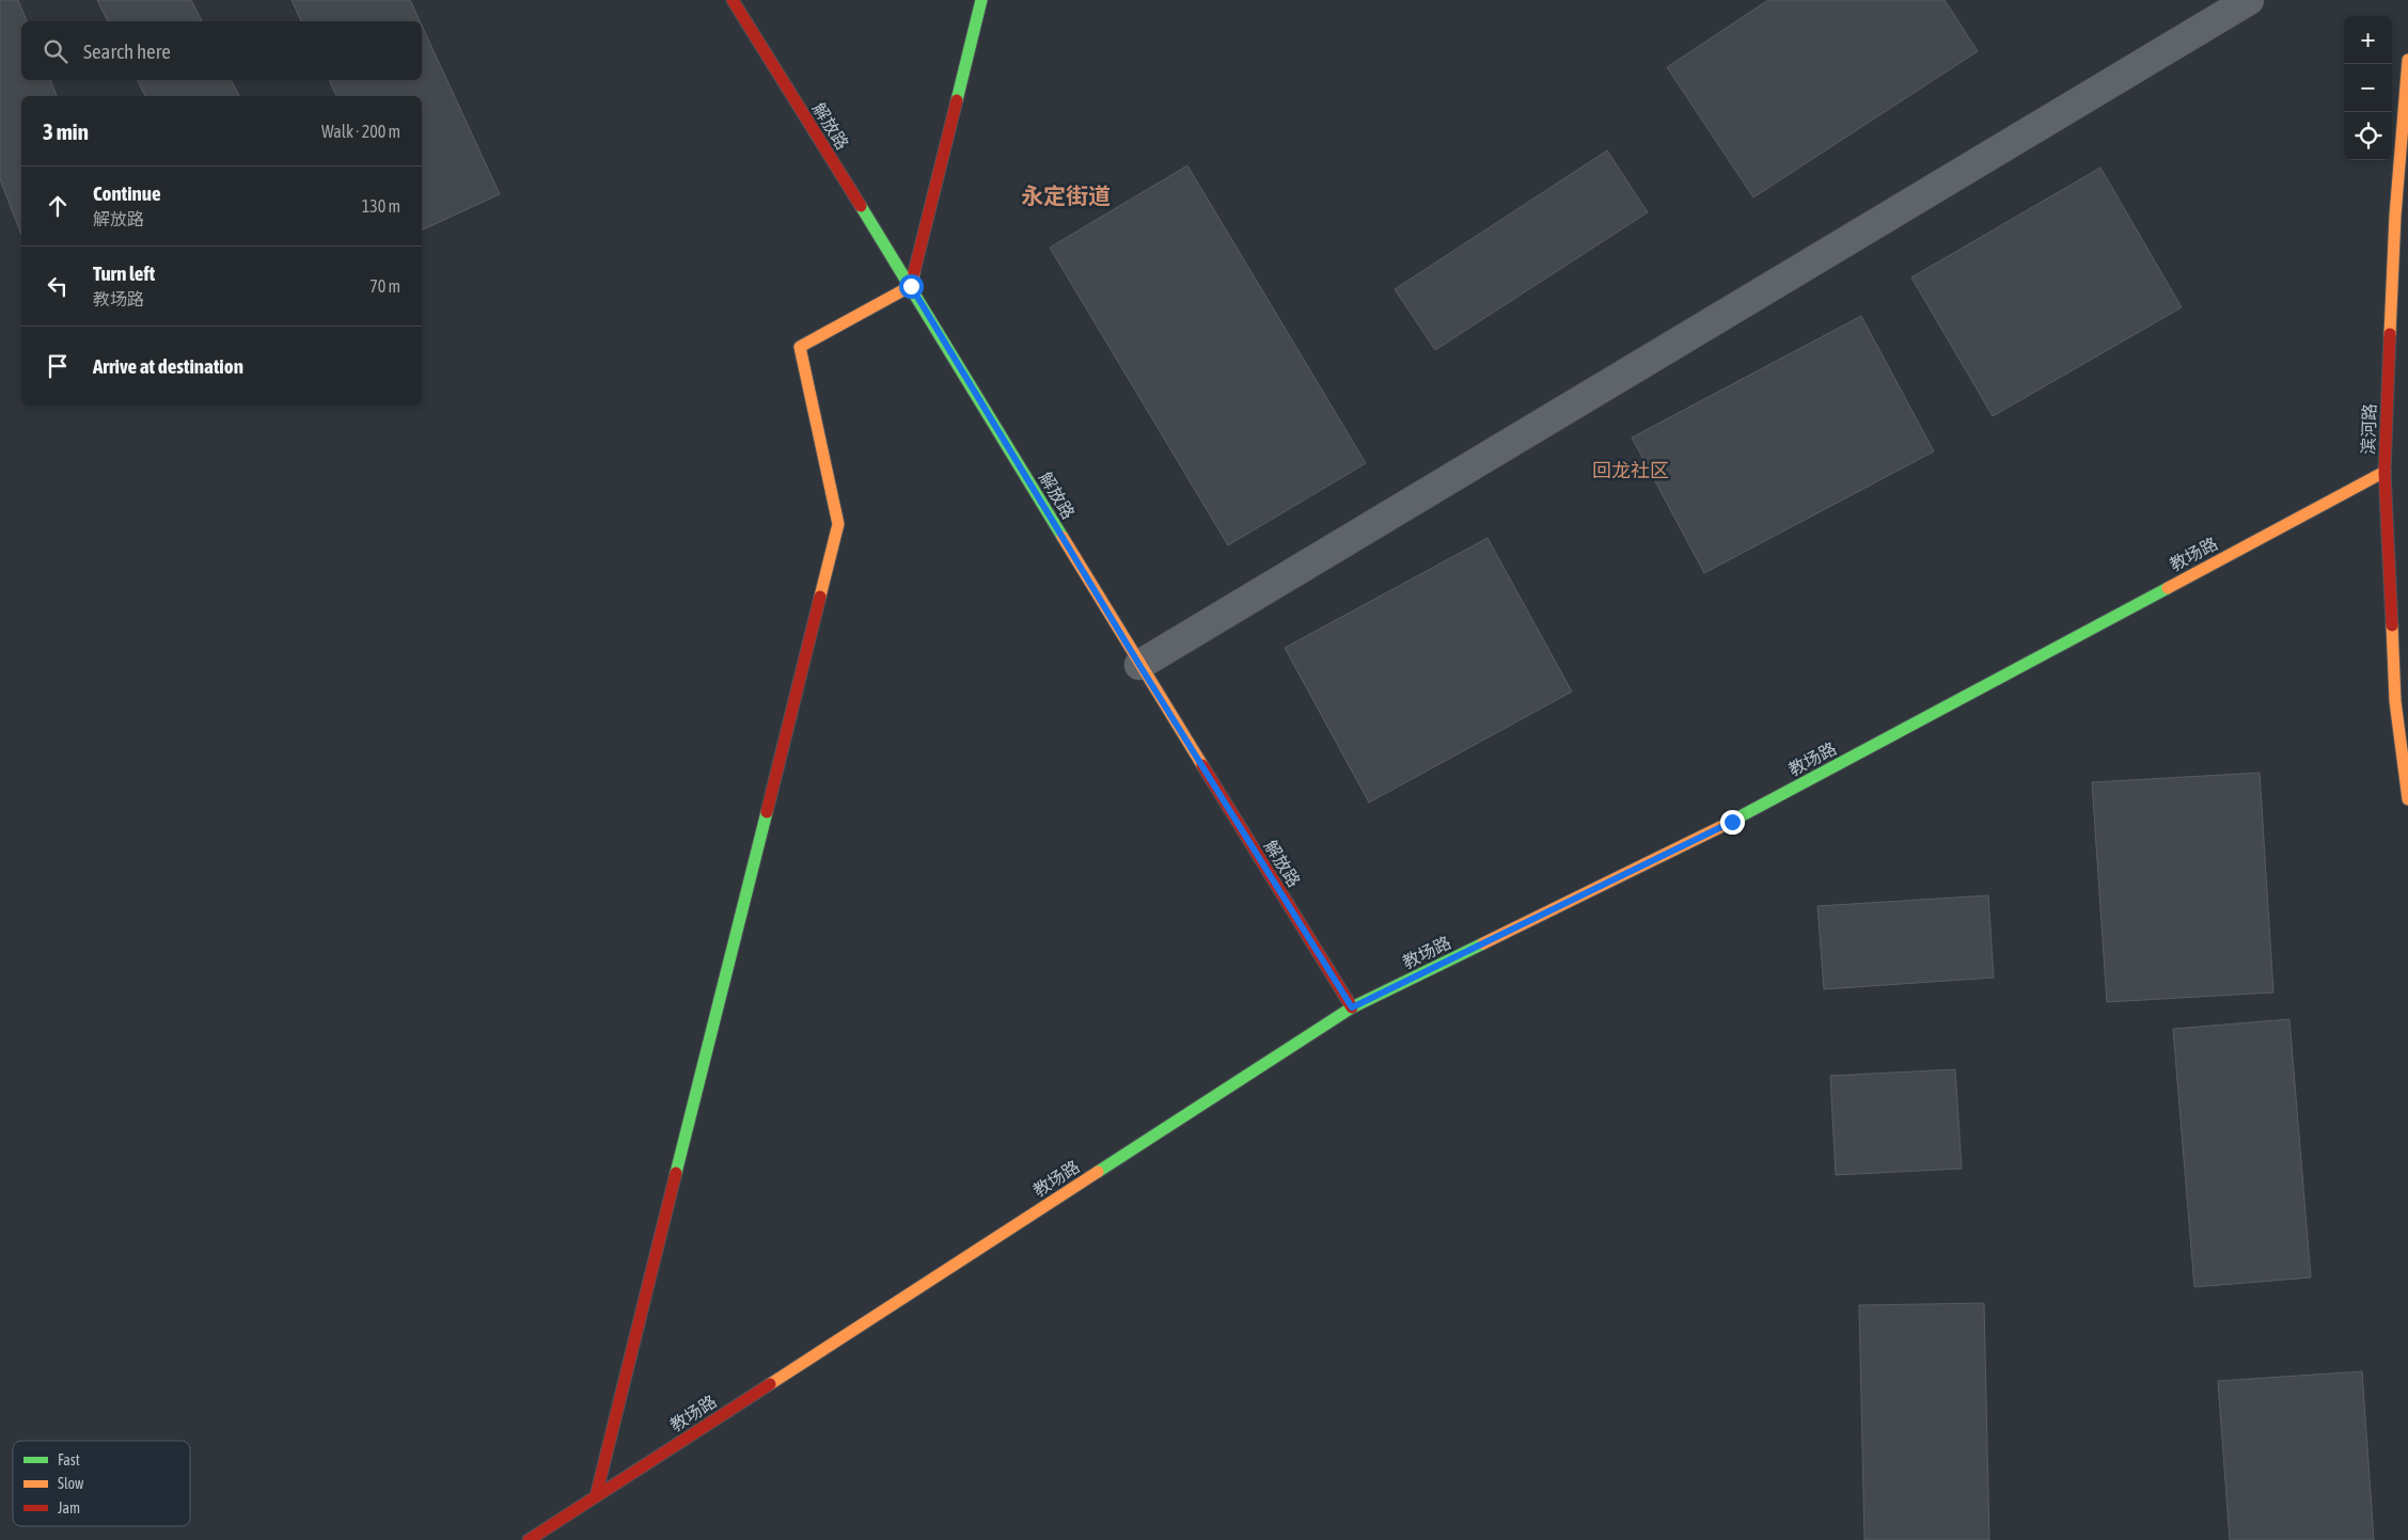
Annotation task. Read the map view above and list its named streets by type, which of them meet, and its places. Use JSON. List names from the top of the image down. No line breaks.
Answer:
{"streets":{"street":["解放路","滨河路","教场路"]},"crossings":[["解放路","教场路"],["滨河路","教场路"]],"districts":["永定街道","回龙社区"],"legend":["Fast","Slow","Jam"],"page":{"map_buttons":["+","−"],"search":"Search here","heading":["3 min","Walk · 200 m"],"list":[["Continue","解放路","130 m"],["Turn left","教场路","70 m"],"Arrive at destination"]}}
